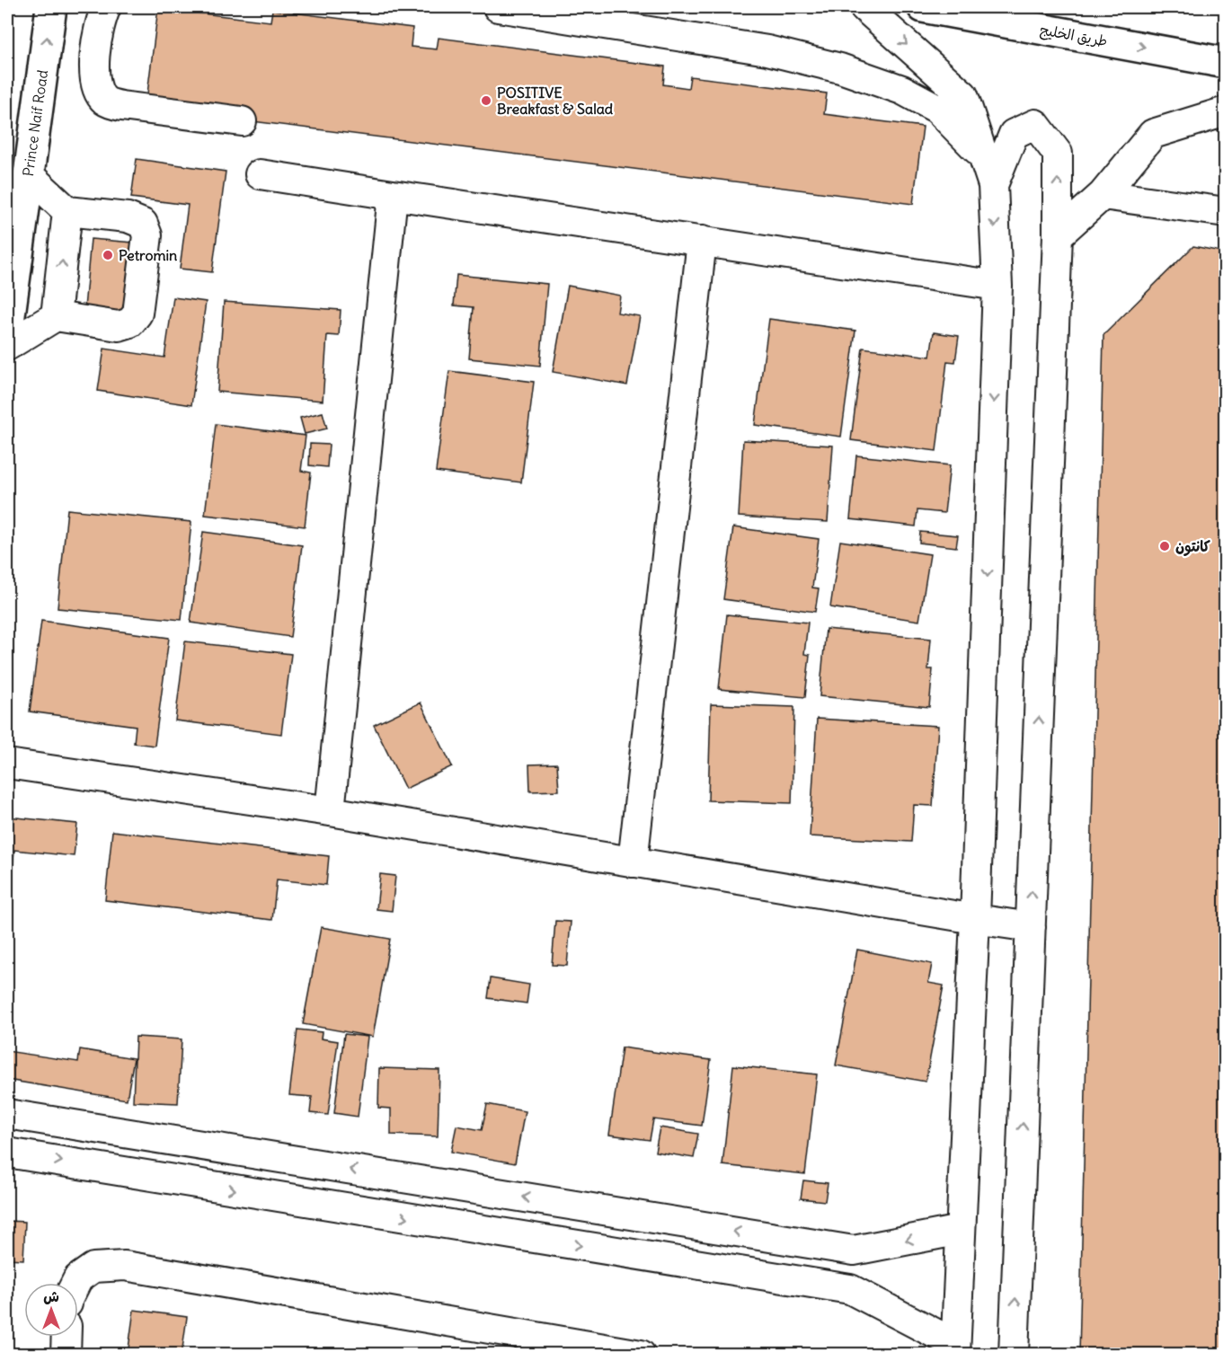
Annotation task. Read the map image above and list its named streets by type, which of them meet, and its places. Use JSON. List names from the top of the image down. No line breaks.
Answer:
{"streets":{"main road":["طريق الخليج","Prince Naif Road"]},"one_way":["طريق الخليج","Prince Naif Road"],"places":["POSITIVE Breakfast & Salad","Petromin","كانتون"],"north":"top"}
